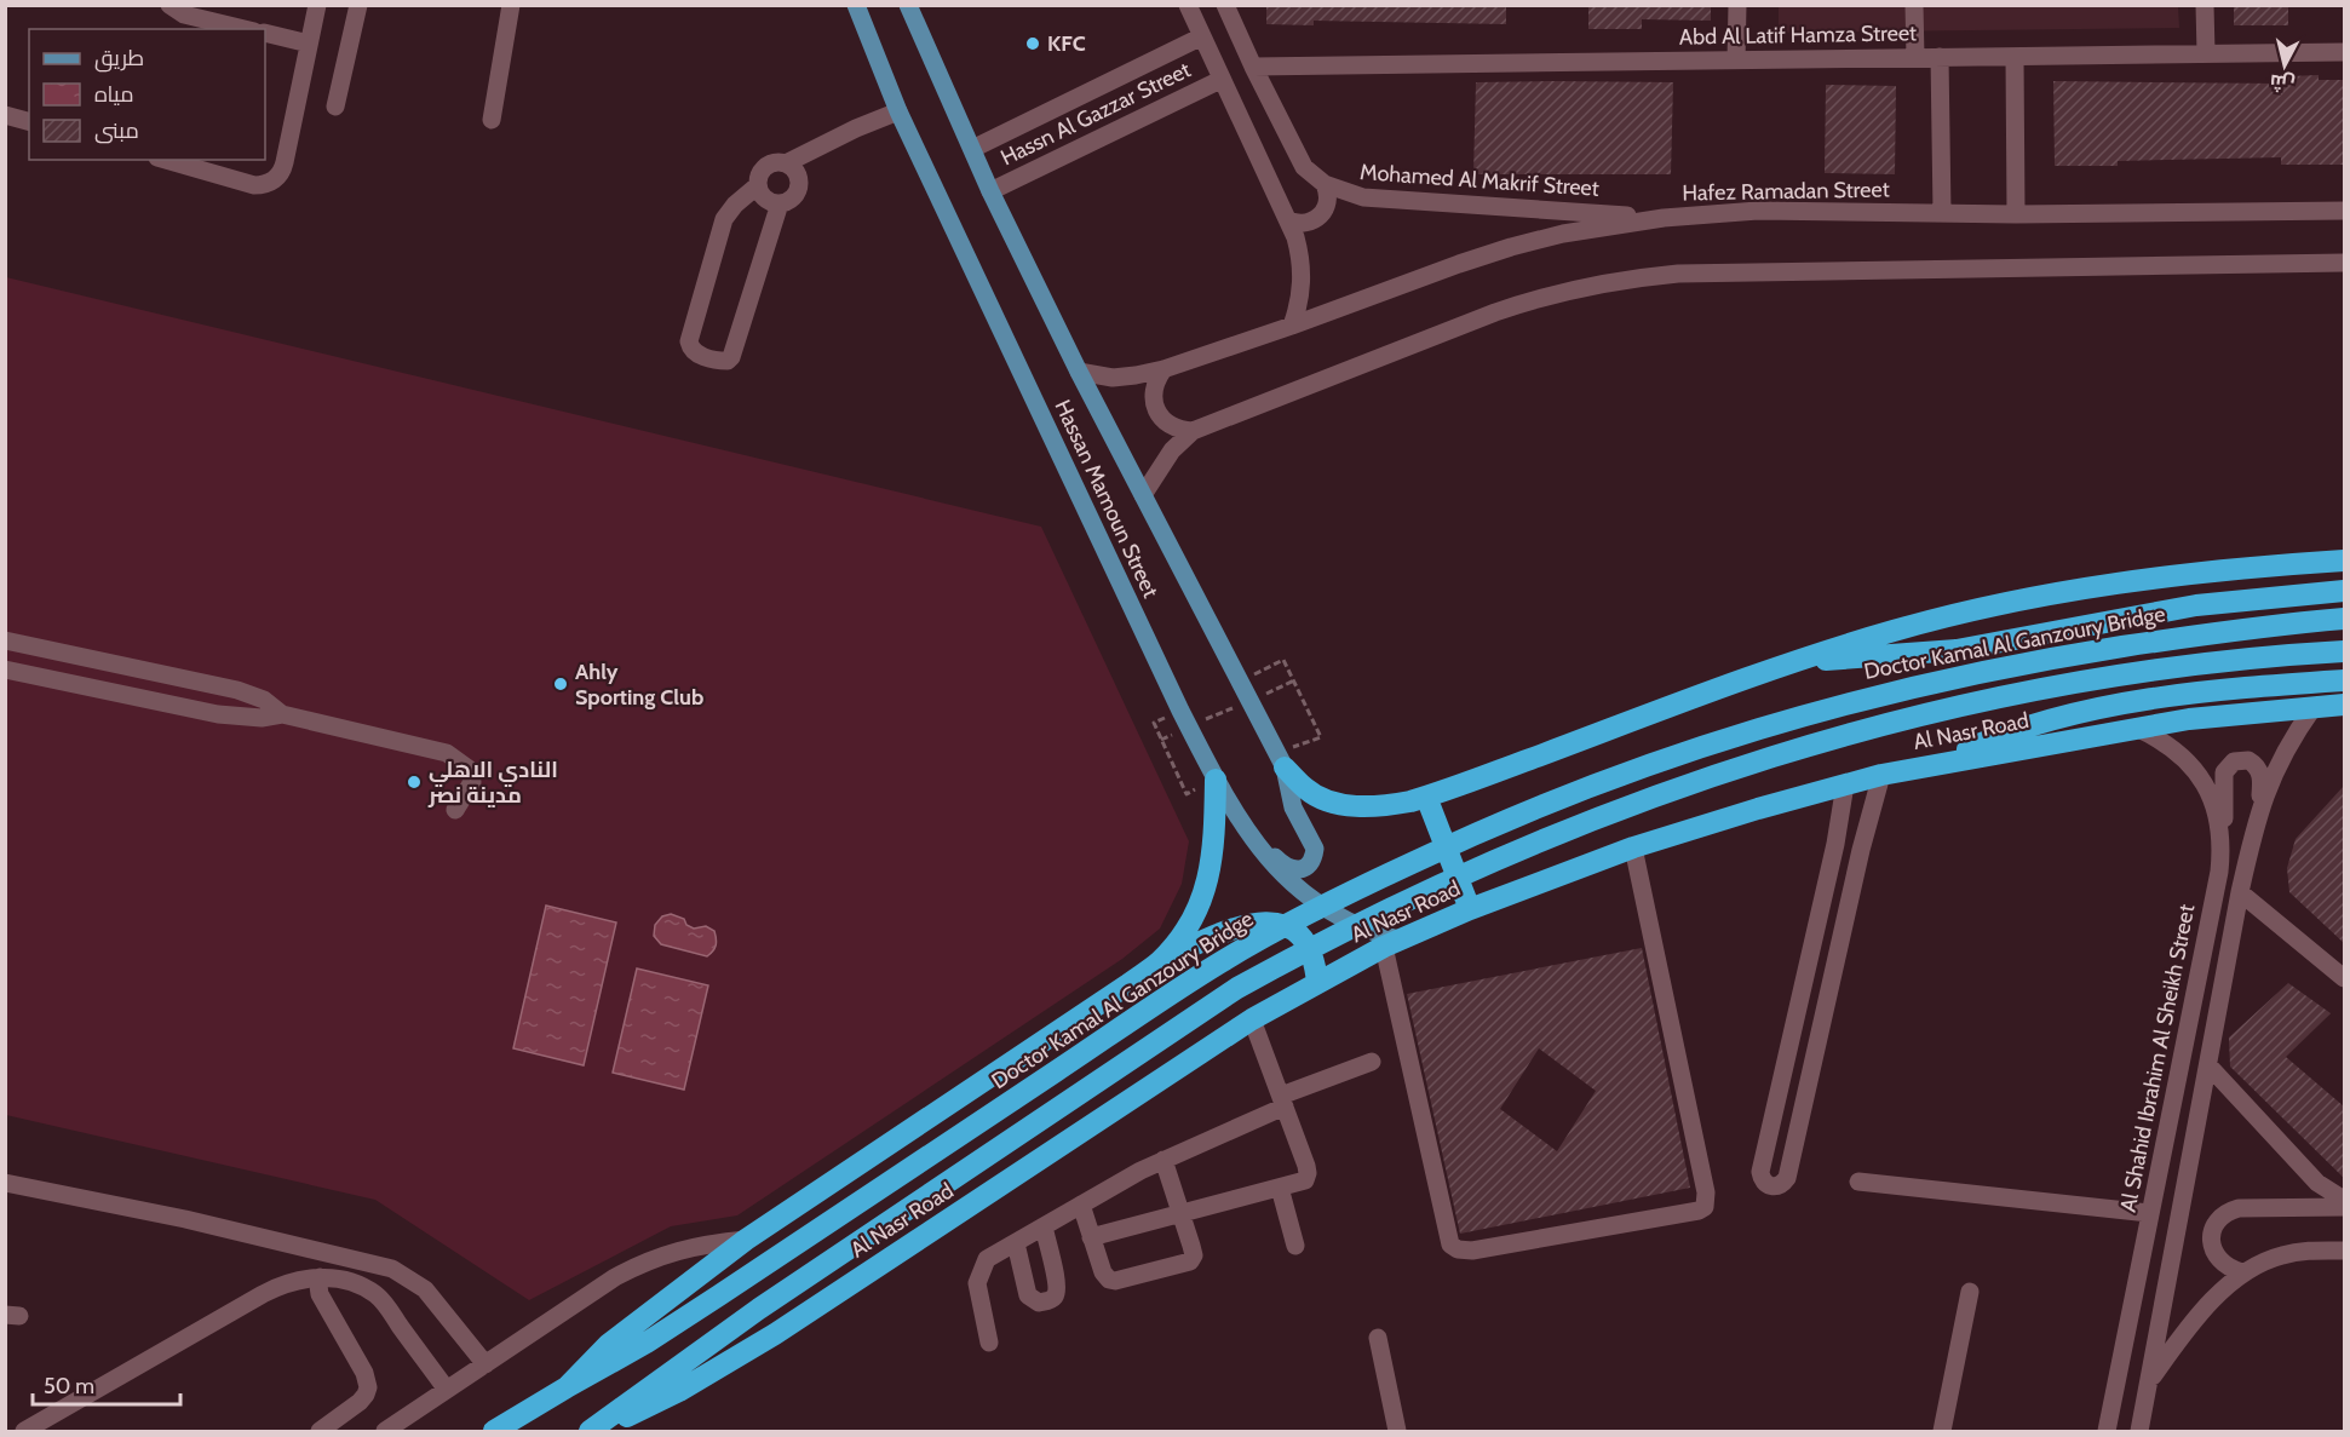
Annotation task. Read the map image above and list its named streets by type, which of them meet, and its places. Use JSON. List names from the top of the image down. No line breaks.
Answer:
{"streets":{"highway":["Doctor Kamal Al Ganzoury Bridge","Al Nasr Road"],"main road":["Hassan Mamoun Street"],"street":["Abd Al Latif Hamza Street","Hassn Al Gazzar Street","Mohamed Al Makrif Street","Hafez Ramadan Street","Al Shahid Ibrahim Al Sheikh Street"]},"crossings":[["Abd Al Latif Hamza Street","Mohamed Al Makrif Street"],["Hassn Al Gazzar Street","Hassan Mamoun Street"],["Mohamed Al Makrif Street","Hafez Ramadan Street"],["Hafez Ramadan Street","Hassan Mamoun Street"],["Hassan Mamoun Street","Al Nasr Road"],["Al Nasr Road","Al Shahid Ibrahim Al Sheikh Street"]],"places":["KFC","Ahly Sporting Club","النادي الاهلي مدينة نصر"],"legend":["طريق","مياه","مبنى"],"scale_bar":"50 m","north":"bottom"}
